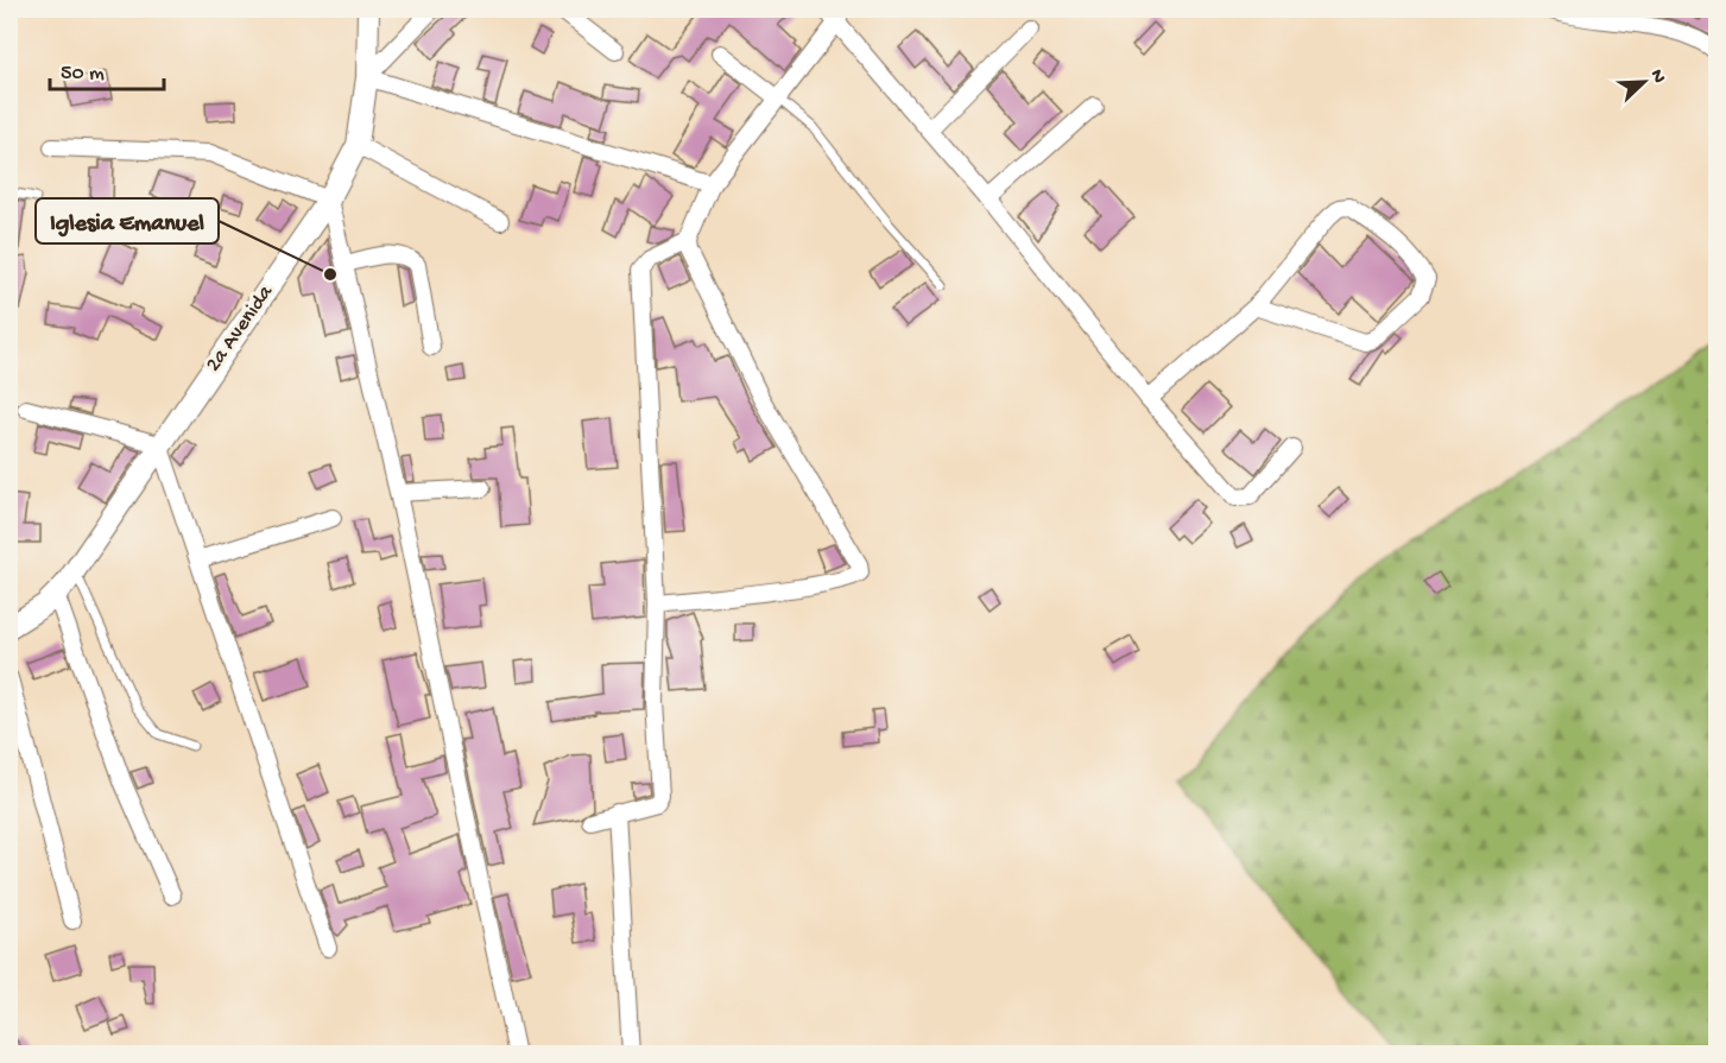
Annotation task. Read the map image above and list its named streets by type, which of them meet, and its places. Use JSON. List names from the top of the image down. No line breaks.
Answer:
{"streets":{"street":["2a Avenida"]},"places":["Iglesia Emanuel"],"scale_bar":"50 m","north":"top right"}
